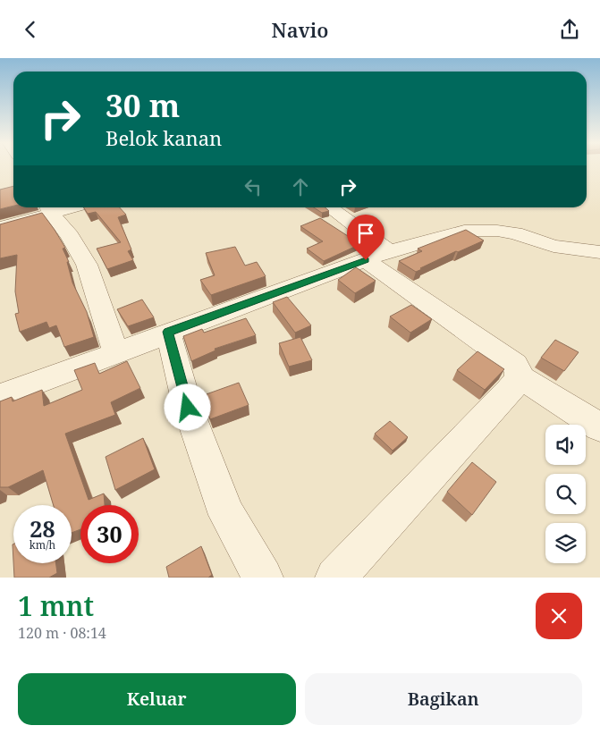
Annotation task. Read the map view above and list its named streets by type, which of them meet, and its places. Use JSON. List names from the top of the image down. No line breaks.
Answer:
{"page":{"header":"Navio","turn":["30 m","Belok kanan"],"speed":"28 km/h","limit":"30","heading":["1 mnt","120 m · 08:14"],"buttons":["Keluar","Bagikan"]}}
